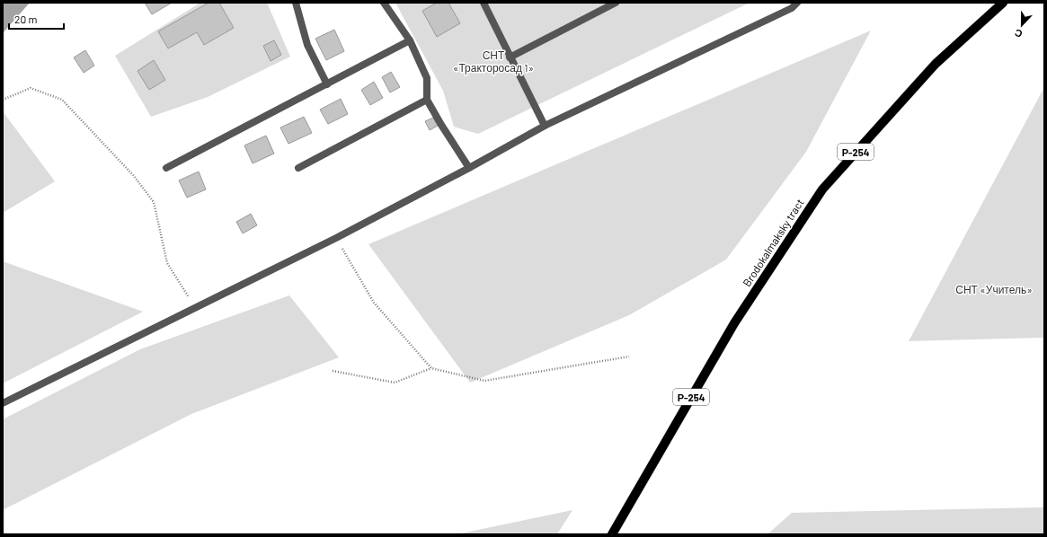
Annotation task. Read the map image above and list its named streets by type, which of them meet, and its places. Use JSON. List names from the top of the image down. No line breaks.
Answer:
{"streets":{"main road":["Р-254","Brodokalmaksky tract"]},"parks":["СНТ «Тракторосад 1»","СНТ «Учитель»"],"scale_bar":"20 m","north":"bottom"}
